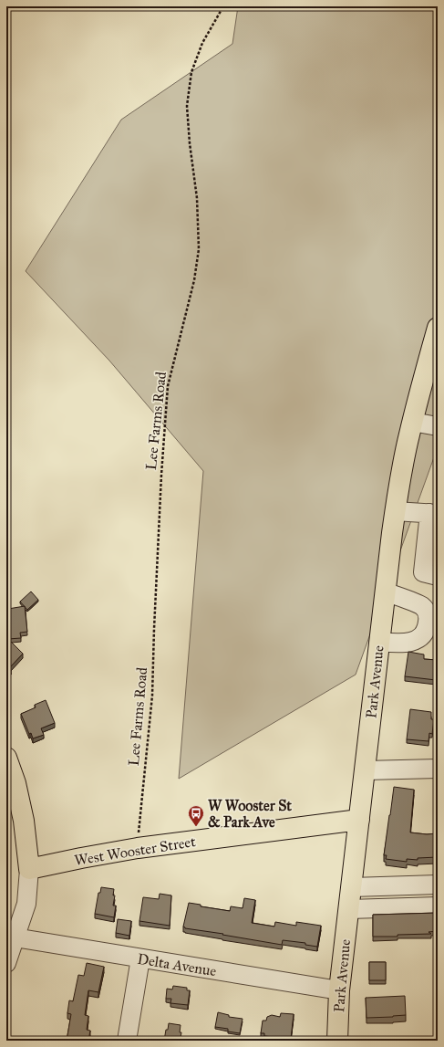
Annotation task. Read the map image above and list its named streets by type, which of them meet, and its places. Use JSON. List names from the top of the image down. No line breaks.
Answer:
{"streets":{"main road":["Park Avenue","West Wooster Street"],"street":["Delta Avenue"],"path":["Lee Farms Road"]},"crossings":[["Lee Farms Road","West Wooster Street"],["Park Avenue","West Wooster Street"],["Park Avenue","Delta Avenue"]],"places":{"bus stop":["W Wooster St & Park Ave"]}}
